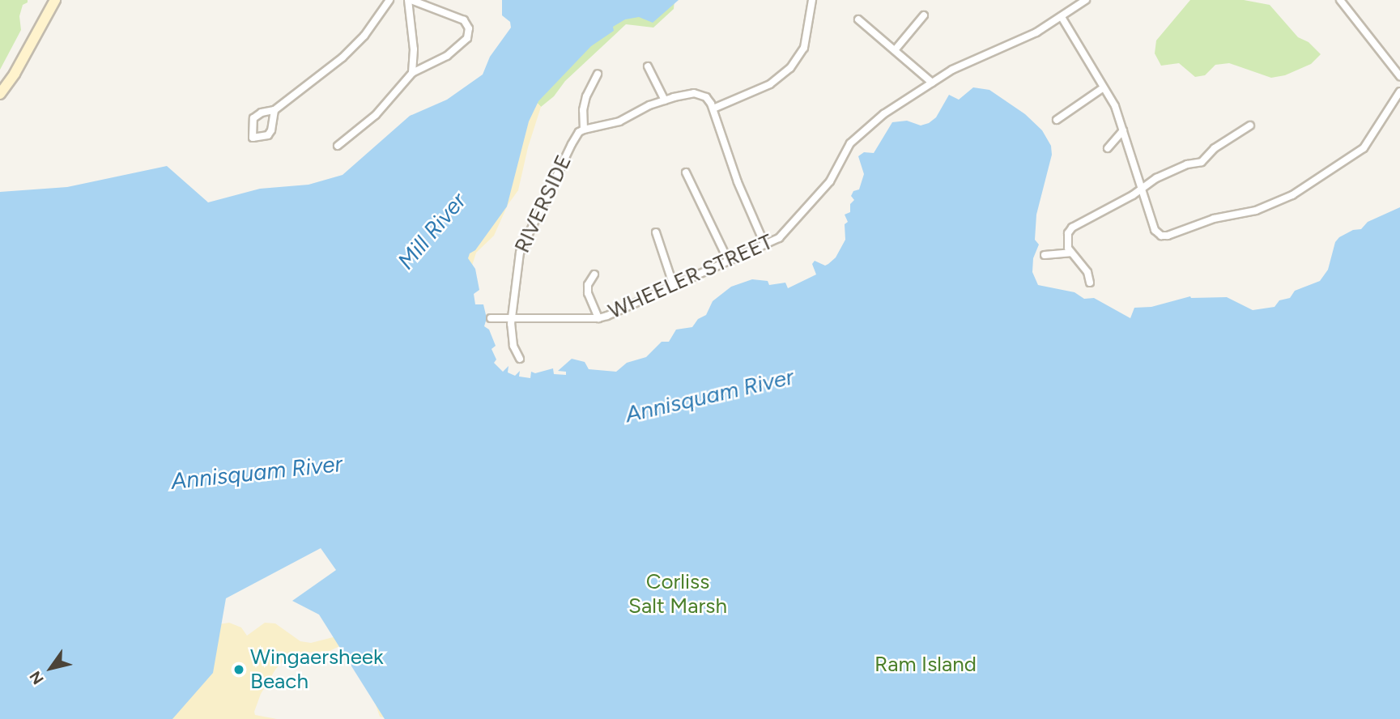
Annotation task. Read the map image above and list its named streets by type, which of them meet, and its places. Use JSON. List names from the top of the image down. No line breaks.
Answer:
{"streets":{"street":["RIVERSIDE","WHEELER STREET"]},"crossings":[["RIVERSIDE","WHEELER STREET"]],"water":["Mill River","Annisquam River"],"parks":["Corliss Salt Marsh","Ram Island"],"places":["Wingaersheek Beach"],"north":"bottom left"}
